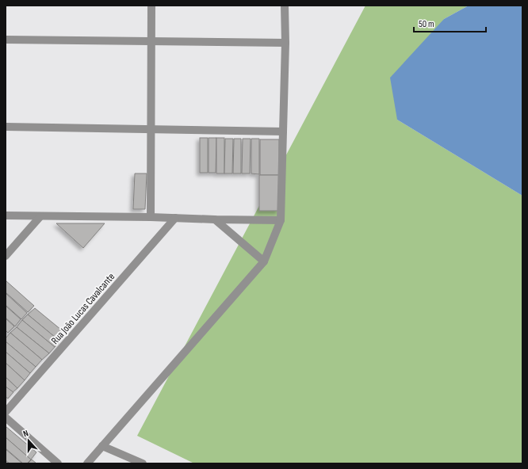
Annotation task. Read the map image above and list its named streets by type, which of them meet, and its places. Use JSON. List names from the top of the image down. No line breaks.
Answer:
{"streets":{"street":["Rua João Lucas Cavalcante"]},"scale_bar":"50 m","north":"top"}
